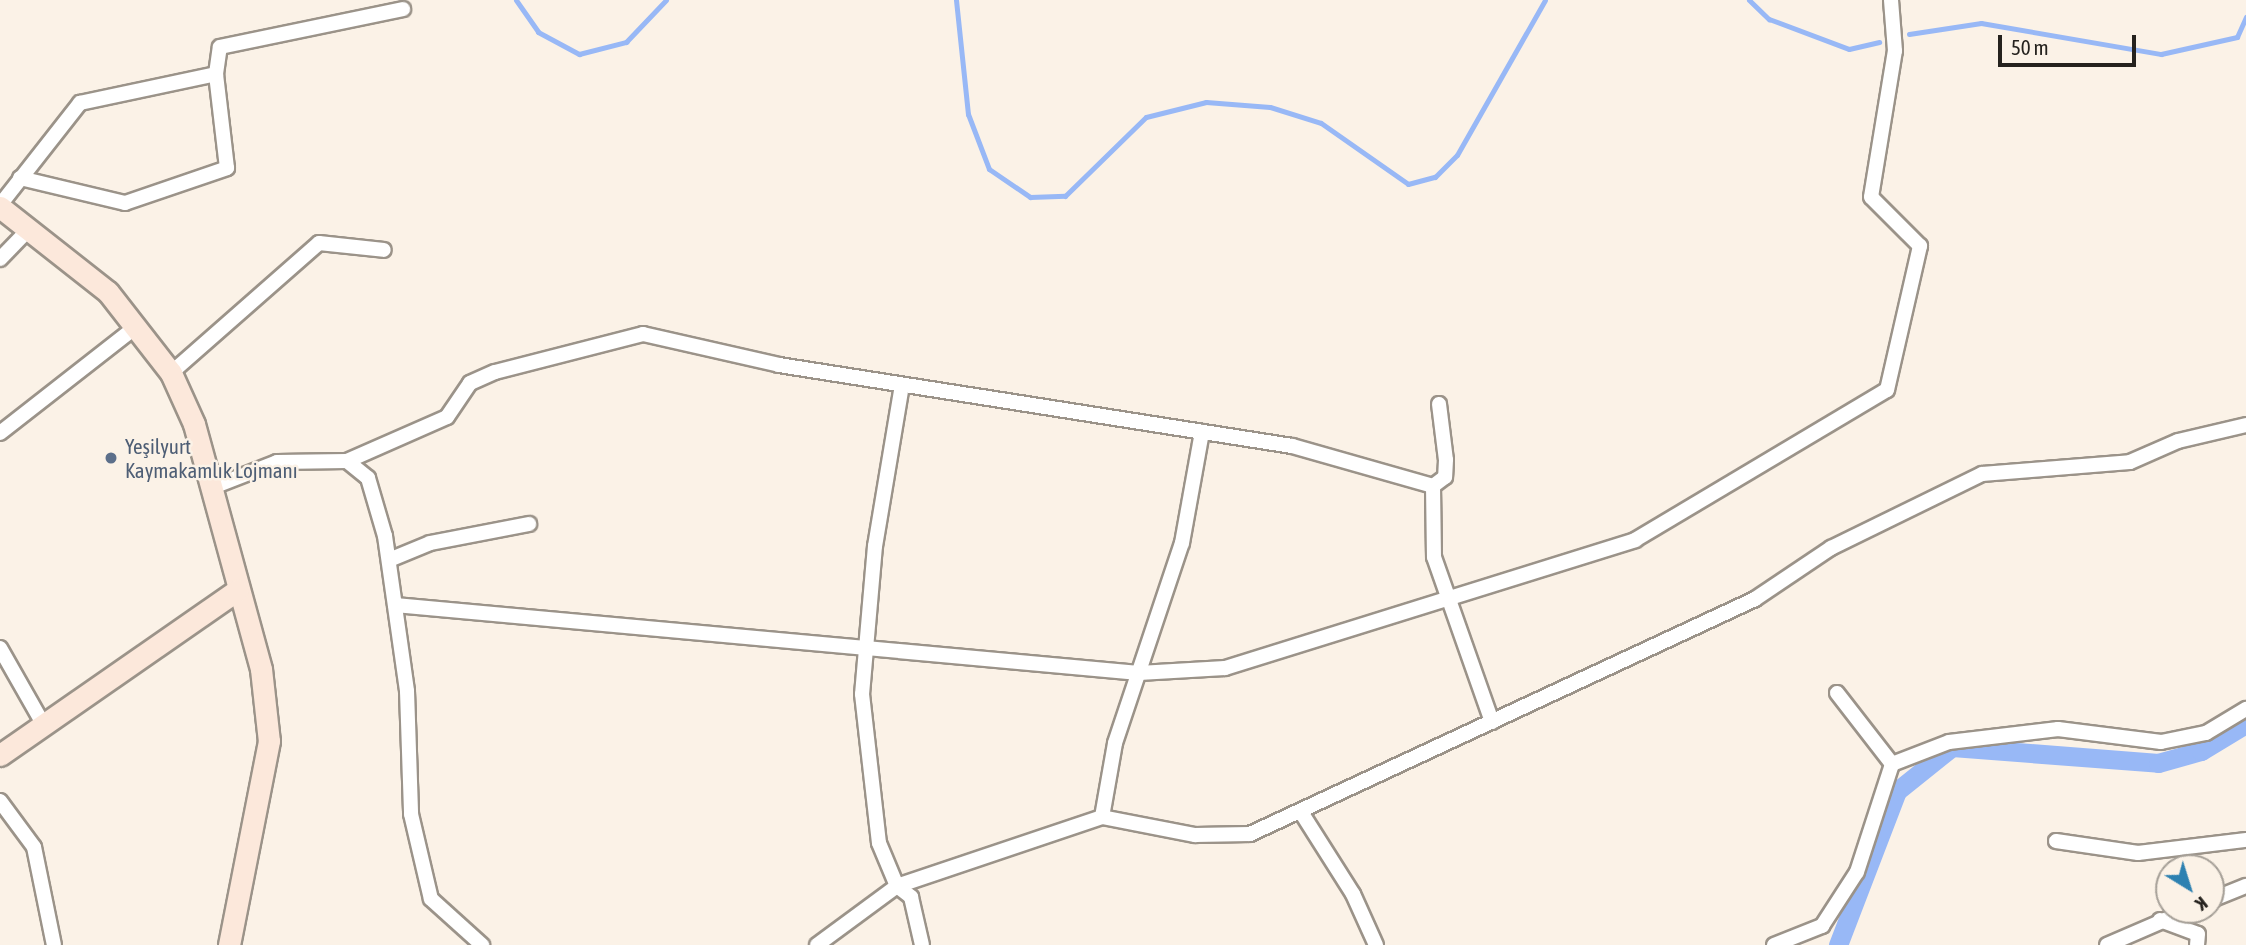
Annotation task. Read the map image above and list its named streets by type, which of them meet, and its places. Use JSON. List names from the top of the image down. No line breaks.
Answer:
{"places":["Yeşilyurt Kaymakamlık Lojmanı"],"scale_bar":"50 m","north":"bottom right"}
